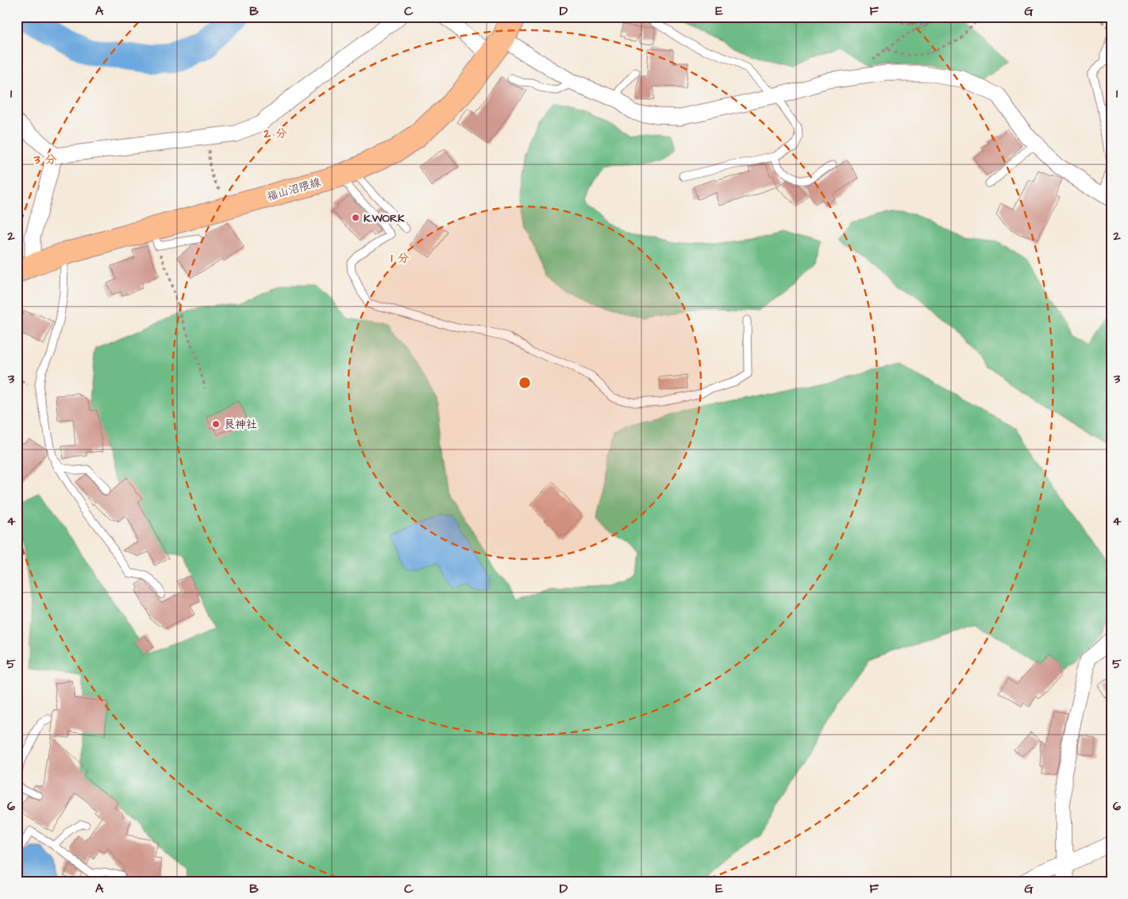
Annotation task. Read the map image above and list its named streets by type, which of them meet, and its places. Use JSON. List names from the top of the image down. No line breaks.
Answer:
{"streets":{"main road":["福山沼隈線"]},"places":["K.WORK","艮神社"],"grid":{"columns":["A","B","C","D","E","F","G"],"rows":["1","2","3","4","5","6"]},"rings":["2 分","3 分","1 分"]}
